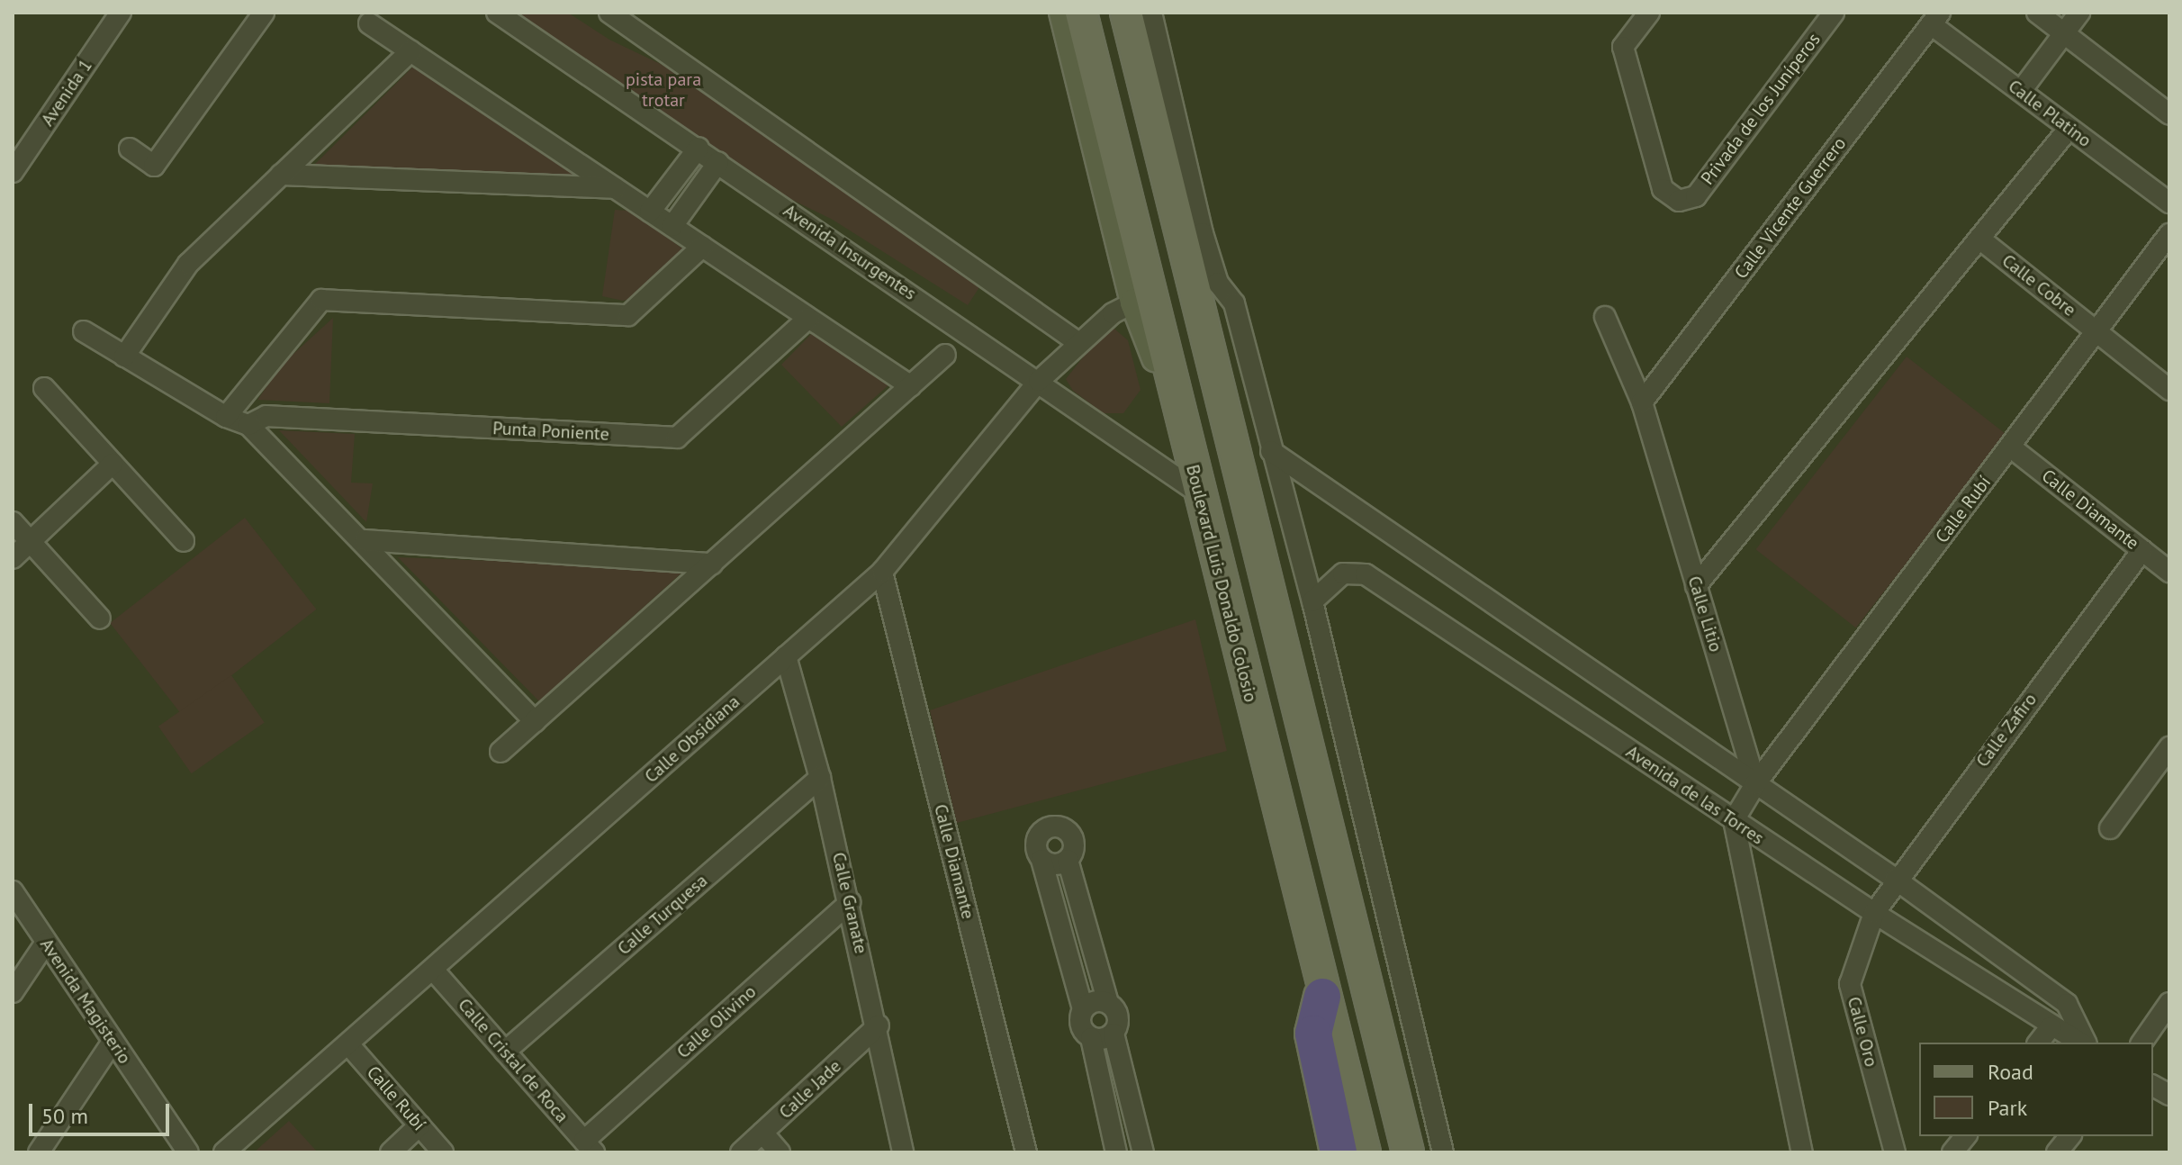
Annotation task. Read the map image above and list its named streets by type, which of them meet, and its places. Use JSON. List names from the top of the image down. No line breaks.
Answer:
{"streets":{"main road":["Boulevard Luis Donaldo Colosio"],"street":["Avenida 1","Privada de los Juníperos","Calle Platino","Calle Vicente Guerrero","Avenida Insurgentes","Calle Cobre","Punta Poniente","Calle Rubí","Calle Diamante","Calle Litio","Calle Zafiro","Calle Obsidiana","Avenida de las Torres","Calle Granate","Calle Turquesa","Avenida Magisterio","Calle Olivino","Calle Oro","Calle Cristal de Roca","Calle Jade"]},"crossings":[["Calle Platino","Calle Vicente Guerrero"],["Calle Vicente Guerrero","Calle Litio"],["Avenida Insurgentes","Boulevard Luis Donaldo Colosio"],["Avenida Insurgentes","Calle Obsidiana"],["Calle Cobre","Calle Rubí"],["Calle Rubí","Calle Diamante"],["Calle Rubí","Calle Litio"],["Calle Rubí","Calle Obsidiana"],["Calle Diamante","Calle Zafiro"],["Calle Diamante","Calle Obsidiana"],["Calle Zafiro","Avenida de las Torres"],["Calle Zafiro","Calle Oro"],["Calle Obsidiana","Calle Granate"],["Calle Obsidiana","Calle Cristal de Roca"],["Avenida de las Torres","Calle Oro"],["Calle Granate","Calle Turquesa"],["Calle Granate","Calle Olivino"],["Calle Granate","Calle Jade"],["Calle Turquesa","Calle Cristal de Roca"],["Calle Olivino","Calle Cristal de Roca"]],"parks":["pista para trotar"],"legend":["Road","Park"],"scale_bar":"50 m"}
